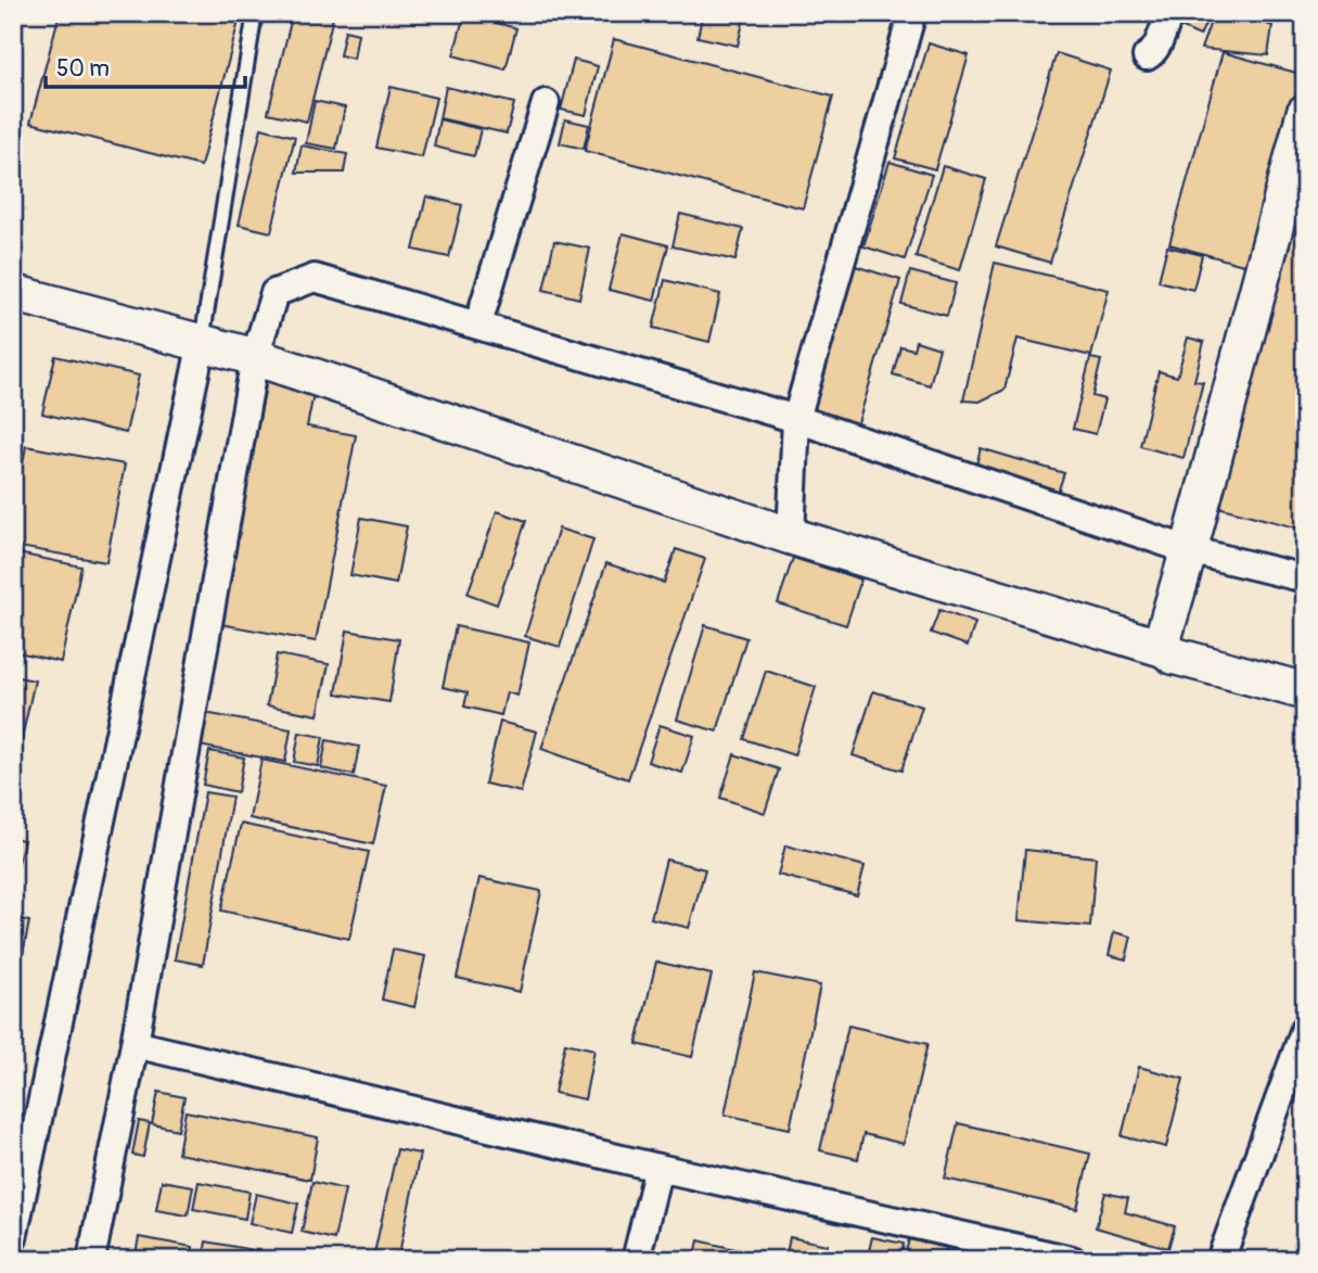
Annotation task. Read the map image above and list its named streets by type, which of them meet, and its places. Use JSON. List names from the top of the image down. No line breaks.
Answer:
{"scale_bar":"50 m"}
